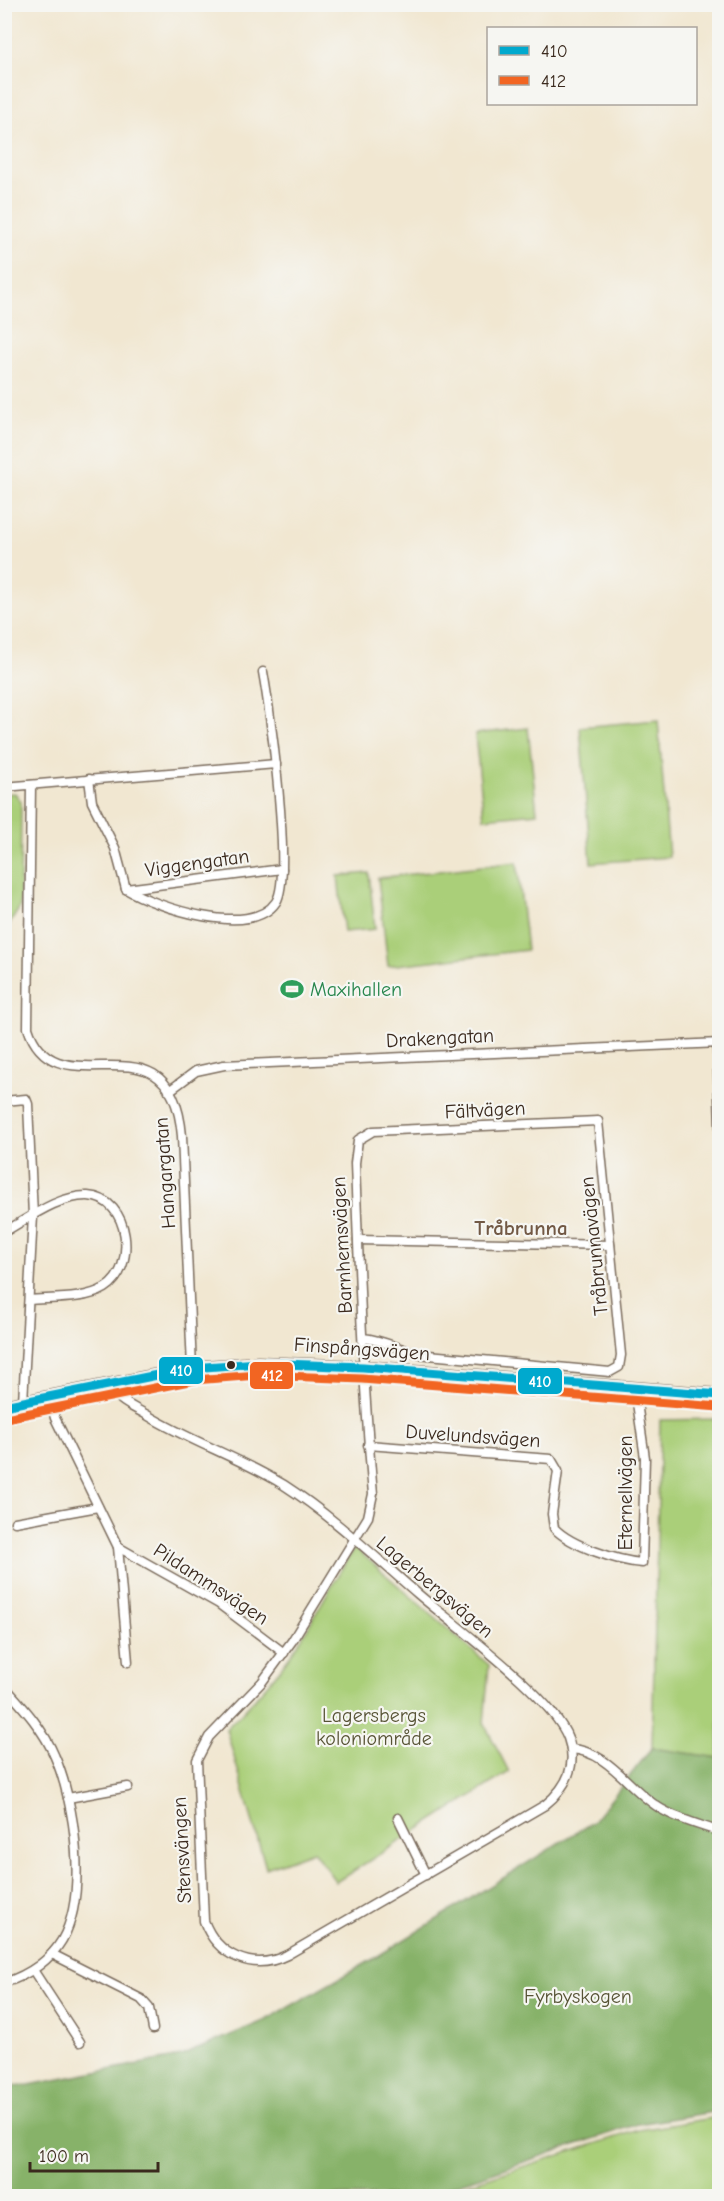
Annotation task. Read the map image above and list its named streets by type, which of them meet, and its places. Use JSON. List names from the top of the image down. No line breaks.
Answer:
{"streets":{"main road":["Finspångsvägen"],"street":["Viggengatan","Drakengatan","Fältvägen","Hangargatan","Barnhemsvägen","Tråbrunnavägen","Duvelundsvägen","Eternellvägen","Pildammsvägen","Lagerbergsvägen","Stensvängen"]},"crossings":[["Drakengatan","Hangargatan"],["Fältvägen","Barnhemsvägen"],["Fältvägen","Tråbrunnavägen"],["Hangargatan","Finspångsvägen"],["Barnhemsvägen","Tråbrunnavägen"],["Barnhemsvägen","Finspångsvägen"],["Barnhemsvägen","Stensvängen"],["Finspångsvägen","Eternellvägen"],["Finspångsvägen","Pildammsvägen"],["Finspångsvägen","Lagerbergsvägen"],["Finspångsvägen","Stensvängen"],["Duvelundsvägen","Eternellvägen"],["Duvelundsvägen","Stensvängen"],["Pildammsvägen","Stensvängen"],["Lagerbergsvägen","Stensvängen"]],"districts":["Tråbrunna"],"parks":["Lagersbergs koloniområde","Fyrbyskogen"],"places":{"sports":["Maxihallen"]},"lines":["transit line 410","transit line 412"],"legend":["410","412"],"scale_bar":"100 m"}
